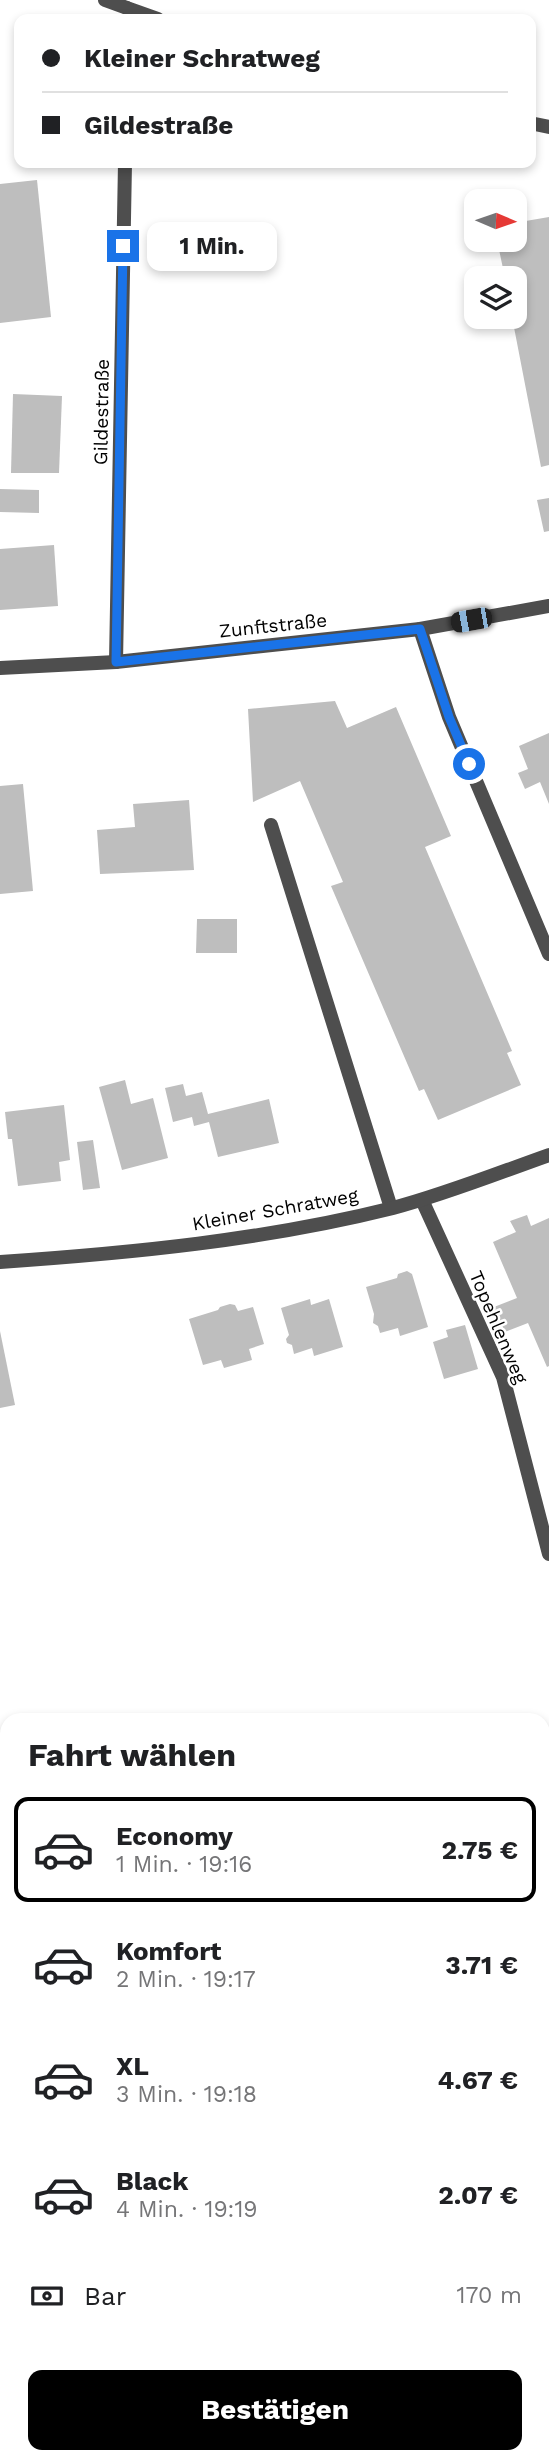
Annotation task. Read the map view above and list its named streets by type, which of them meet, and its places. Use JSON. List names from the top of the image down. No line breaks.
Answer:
{"streets":{"street":["Gildestraße","Zunftstraße","Kleiner Schratweg","Topehlenweg"]},"crossings":[["Gildestraße","Zunftstraße"],["Kleiner Schratweg","Topehlenweg"]],"north":"right","page":{"banner":["Kleiner Schratweg","Gildestraße"],"bubble":"1 Min.","heading":"Fahrt wählen","list":[{"name":"Economy","note":"1 Min. · 19:16","value":"2.75 €"},{"name":"Komfort","note":"2 Min. · 19:17","value":"3.71 €"},{"name":"XL","note":"3 Min. · 19:18","value":"4.67 €"},{"name":"Black","note":"4 Min. · 19:19","value":"2.07 €"}],"pay":["Bar","170 m"],"buttons":"Bestätigen"}}
